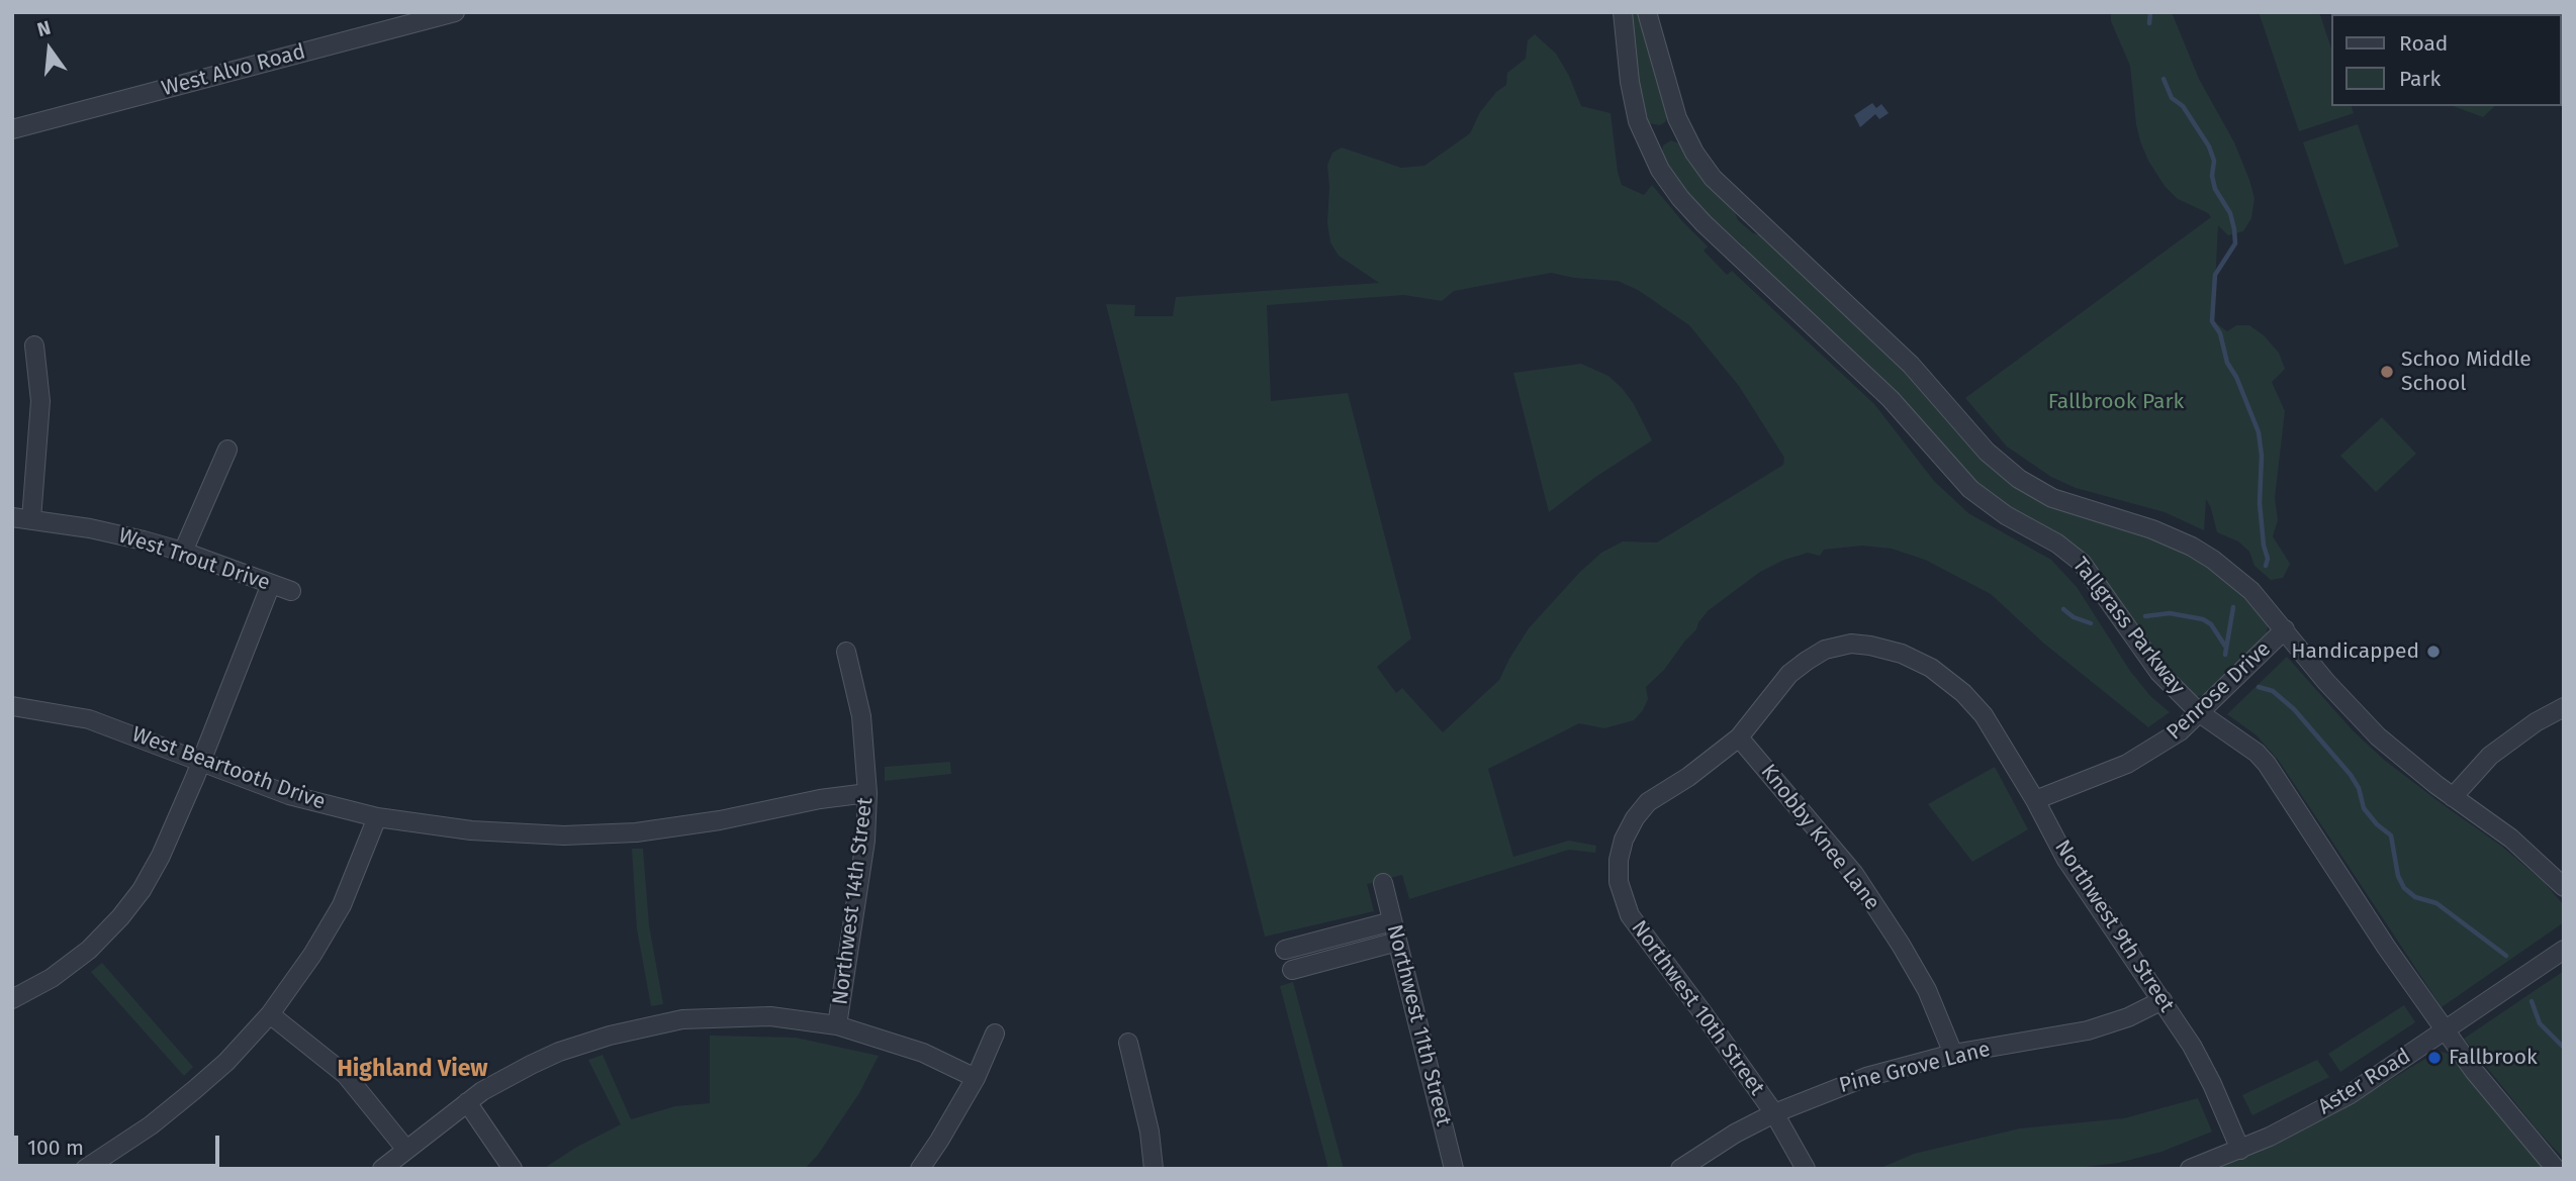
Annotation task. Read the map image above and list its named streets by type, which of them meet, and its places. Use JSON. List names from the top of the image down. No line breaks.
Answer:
{"streets":{"street":["West Alvo Road","West Trout Drive","Tallgrass Parkway","Penrose Drive","West Beartooth Drive","Knobby Knee Lane","Northwest 14th Street","Northwest 9th Street","Northwest 10th Street","Northwest 11th Street","Pine Grove Lane","Aster Road"]},"crossings":[["Tallgrass Parkway","Penrose Drive"],["Tallgrass Parkway","Aster Road"],["Penrose Drive","Northwest 9th Street"],["West Beartooth Drive","Northwest 14th Street"],["Knobby Knee Lane","Northwest 9th Street"],["Knobby Knee Lane","Pine Grove Lane"],["Northwest 9th Street","Northwest 10th Street"],["Northwest 9th Street","Pine Grove Lane"],["Northwest 9th Street","Aster Road"],["Northwest 10th Street","Pine Grove Lane"]],"districts":["Highland View"],"parks":["Fallbrook Park"],"places":["Schoo Middle School","Handicapped","Fallbrook"],"legend":["Road","Park"],"scale_bar":"100 m","north":"top"}
